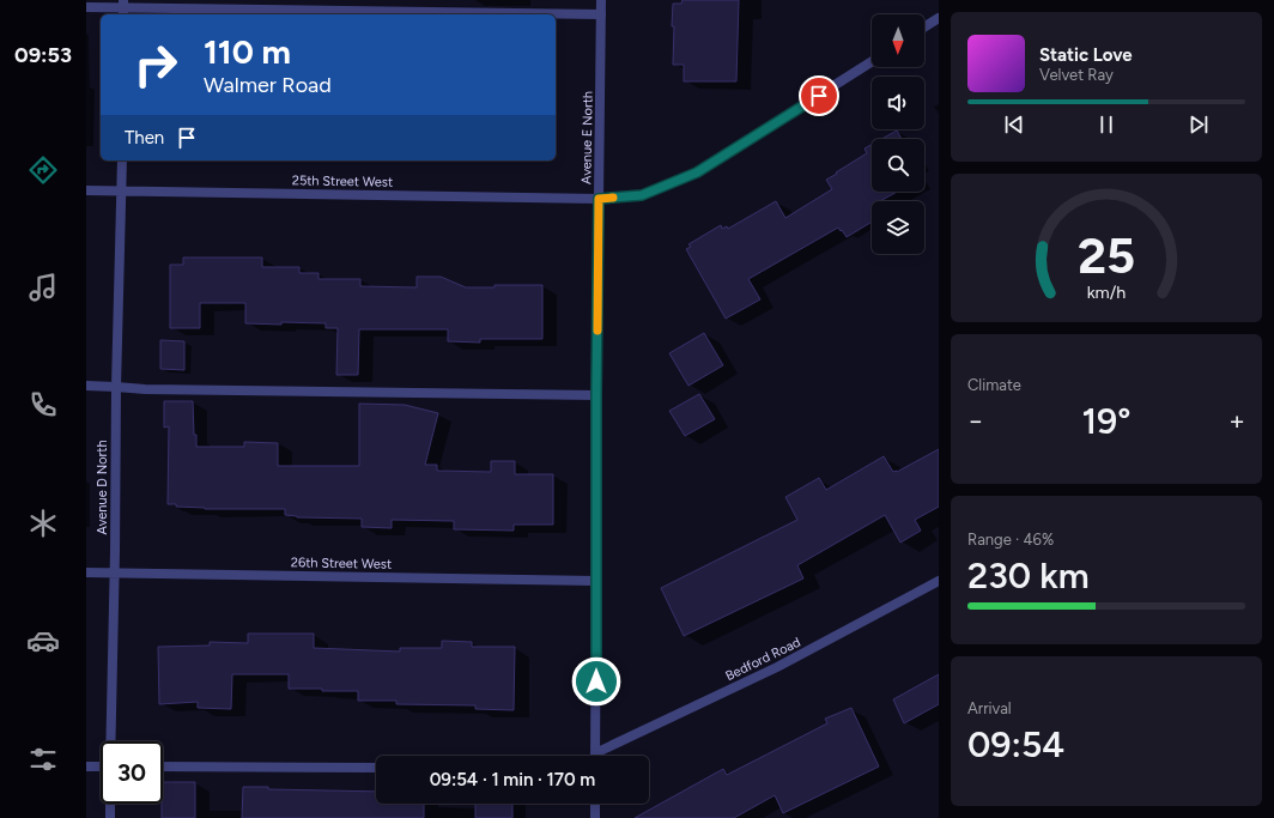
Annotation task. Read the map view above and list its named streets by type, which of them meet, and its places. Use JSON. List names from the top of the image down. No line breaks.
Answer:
{"streets":{"street":["Avenue E North","25th Street West","Avenue D North","26th Street West","Bedford Road"]},"crossings":[["Avenue E North","25th Street West"],["Avenue E North","26th Street West"],["Avenue E North","Bedford Road"],["25th Street West","Avenue D North"],["Avenue D North","26th Street West"]],"north":"bottom","page":{"tabs":"09:53","turn":["110 m","Walmer Road"],"song":["Static Love","Velvet Ray"],"then":"Then","tile":["Climate",["Range · 46%","230 km"],["Arrival","09:54"]],"heat":["−","19°","+"],"limit":"30","trip":"09:54 · 1 min · 170 m","gauge":["25","km/h"]}}
